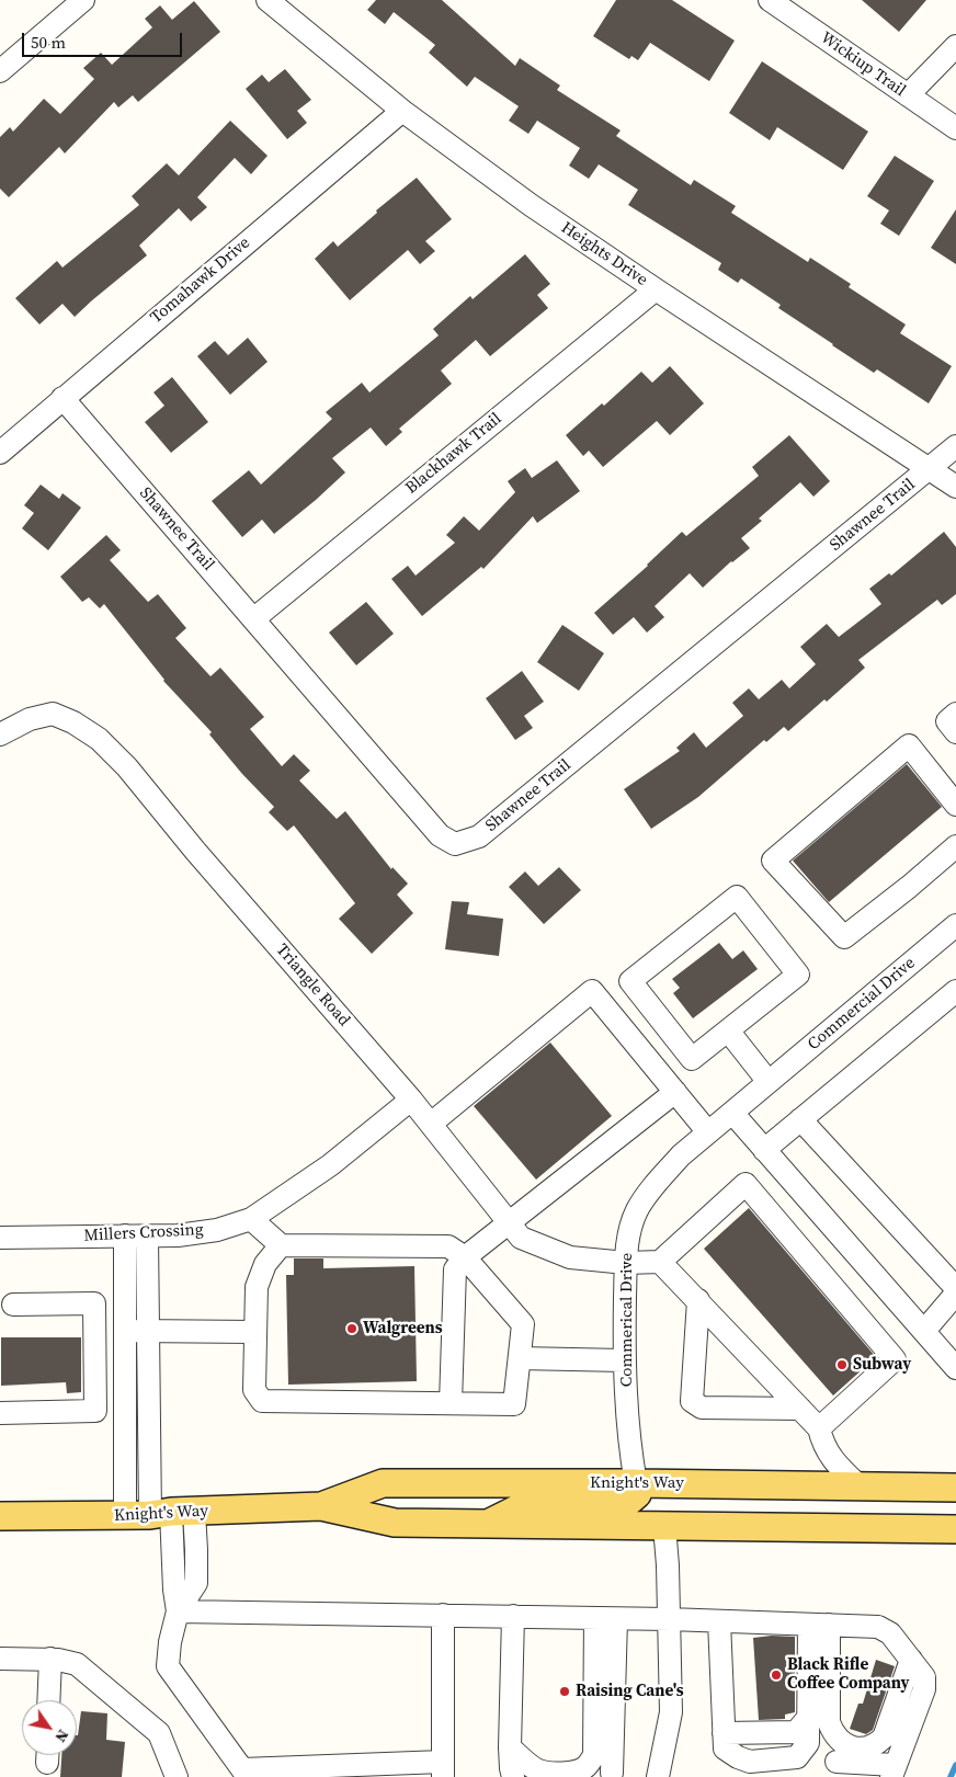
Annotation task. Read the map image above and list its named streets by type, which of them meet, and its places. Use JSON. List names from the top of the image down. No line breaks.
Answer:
{"streets":{"main road":["Knight's Way"],"street":["Wickiup Trail","Heights Drive","Tomahawk Drive","Blackhawk Trail","Shawnee Trail","Triangle Road","Commercial Drive","Millers Crossing","Commerical Drive"]},"crossings":[["Heights Drive","Tomahawk Drive"],["Heights Drive","Blackhawk Trail"],["Heights Drive","Shawnee Trail"],["Tomahawk Drive","Shawnee Trail"],["Blackhawk Trail","Shawnee Trail"],["Triangle Road","Millers Crossing"],["Triangle Road","Commerical Drive"],["Commercial Drive","Commerical Drive"],["Commerical Drive","Knight's Way"]],"places":["Walgreens","Subway","Black Rifle Coffee Company","Raising Cane's"],"scale_bar":"50 m","north":"bottom right"}
